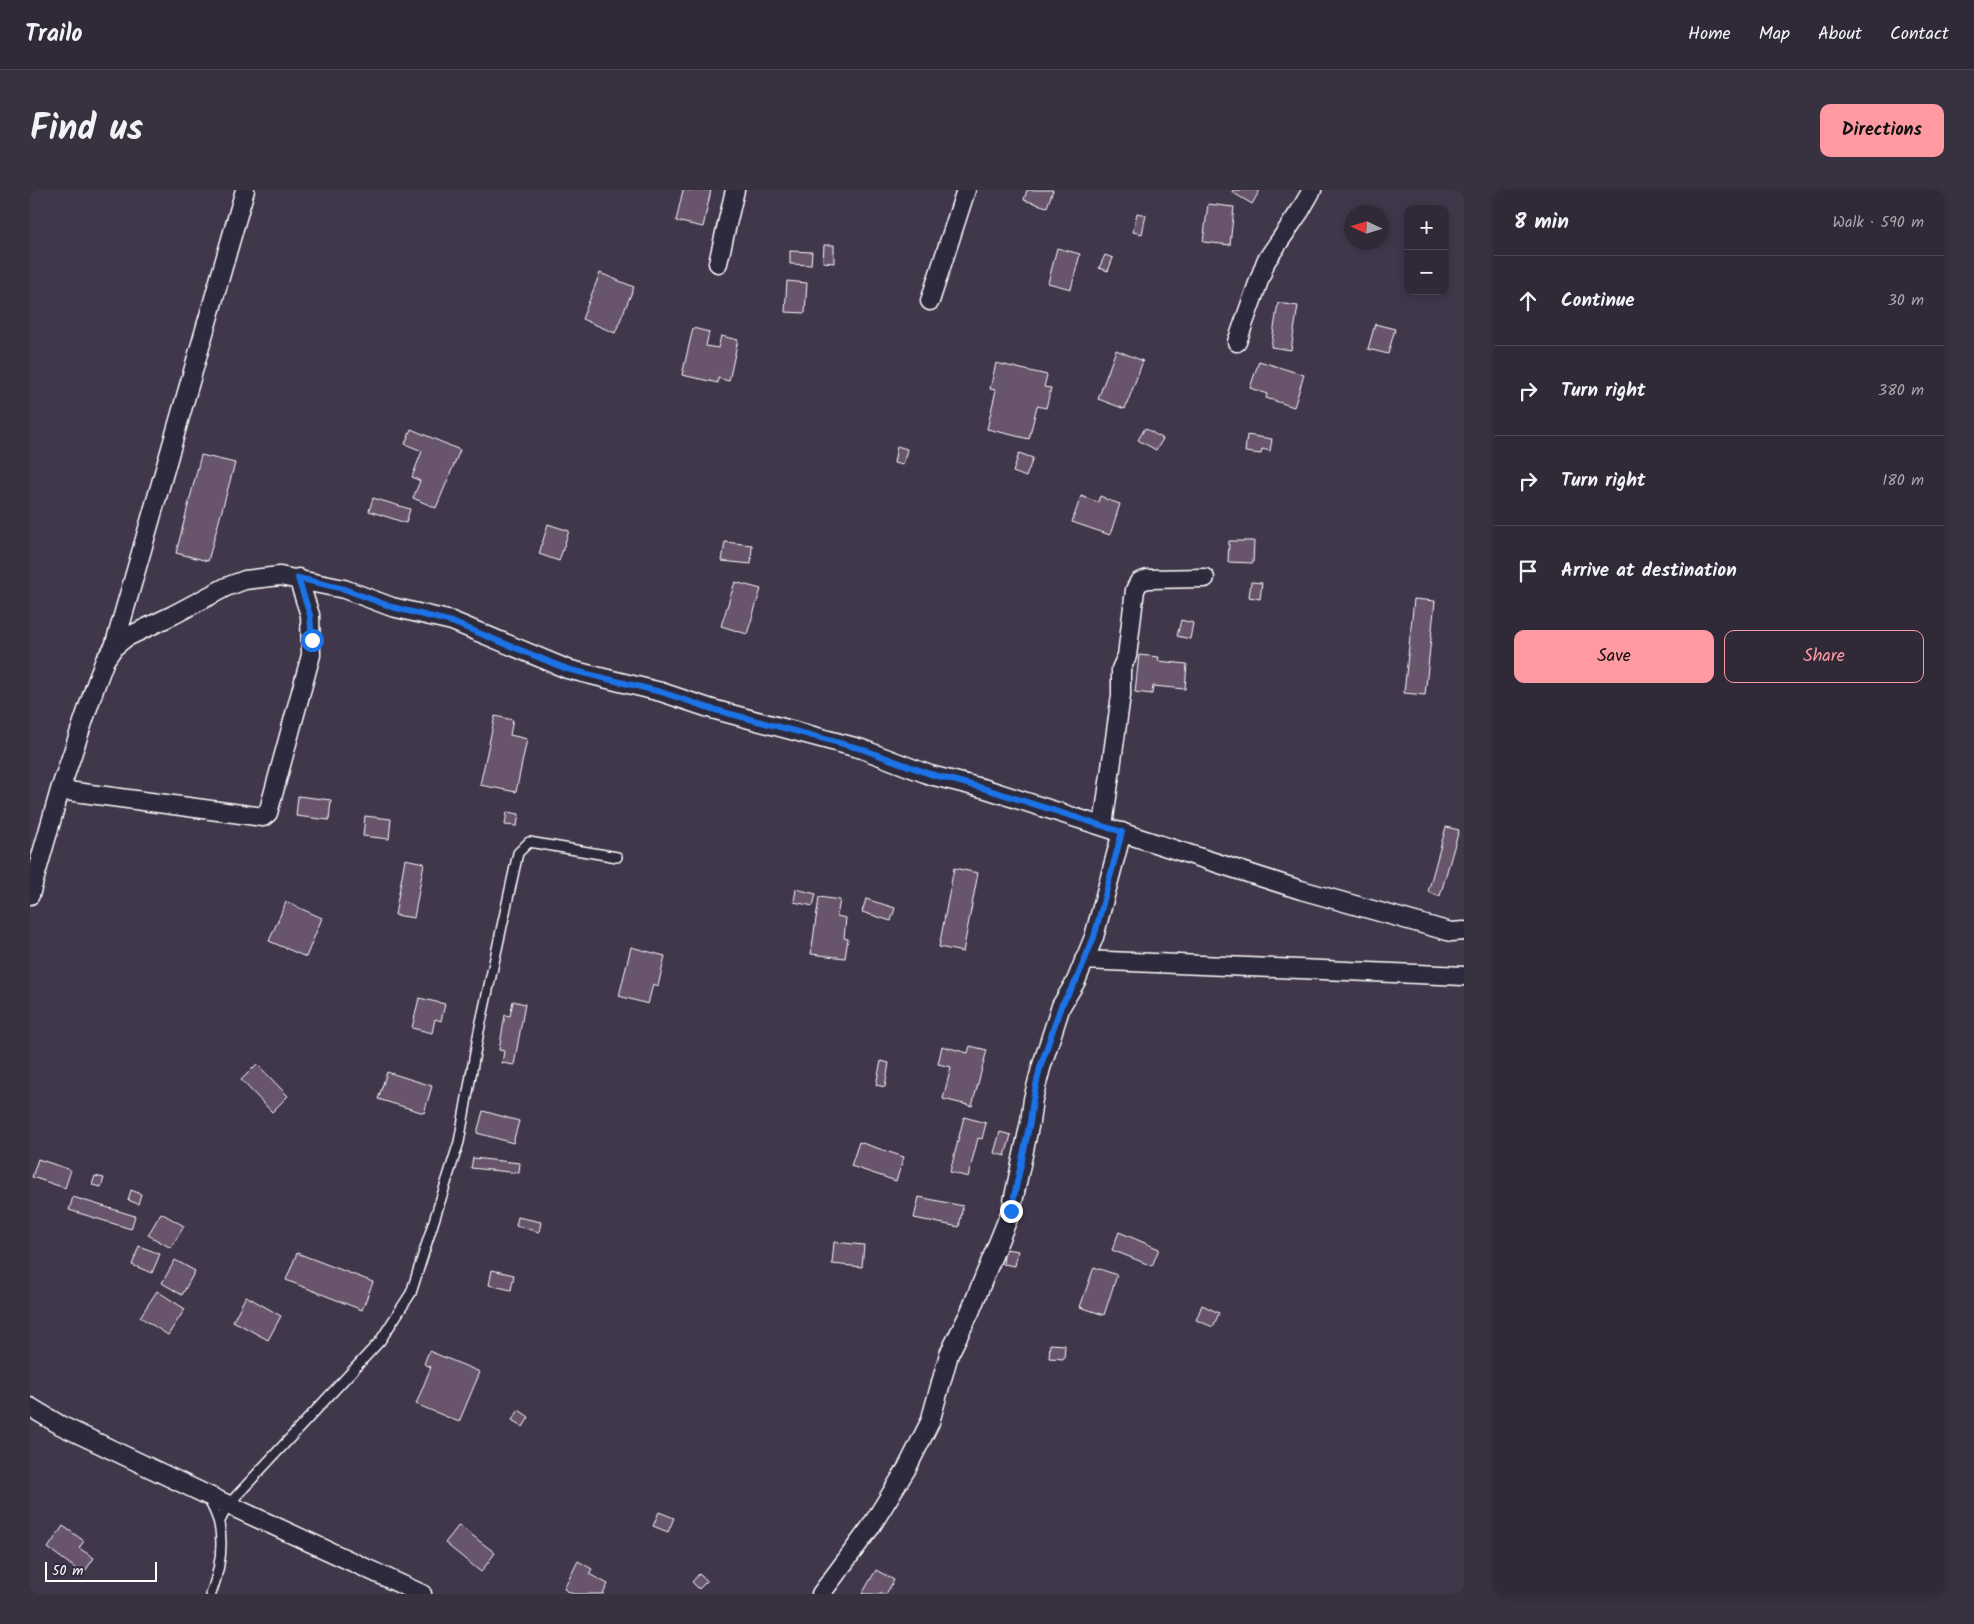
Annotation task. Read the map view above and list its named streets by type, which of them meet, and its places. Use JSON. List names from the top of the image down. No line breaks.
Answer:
{"scale_bar":"50 m","north":"left","page":{"header":"Trailo","nav":["Home","Map","About","Contact"],"title":"Find us","buttons":["Directions",["Save","Share"]],"heading":["8 min","Walk · 590 m"],"map_buttons":["+","−"],"list":[["Continue","30 m"],["Turn right","380 m"],["Turn right","180 m"],"Arrive at destination"],"scale":"50 m"}}
